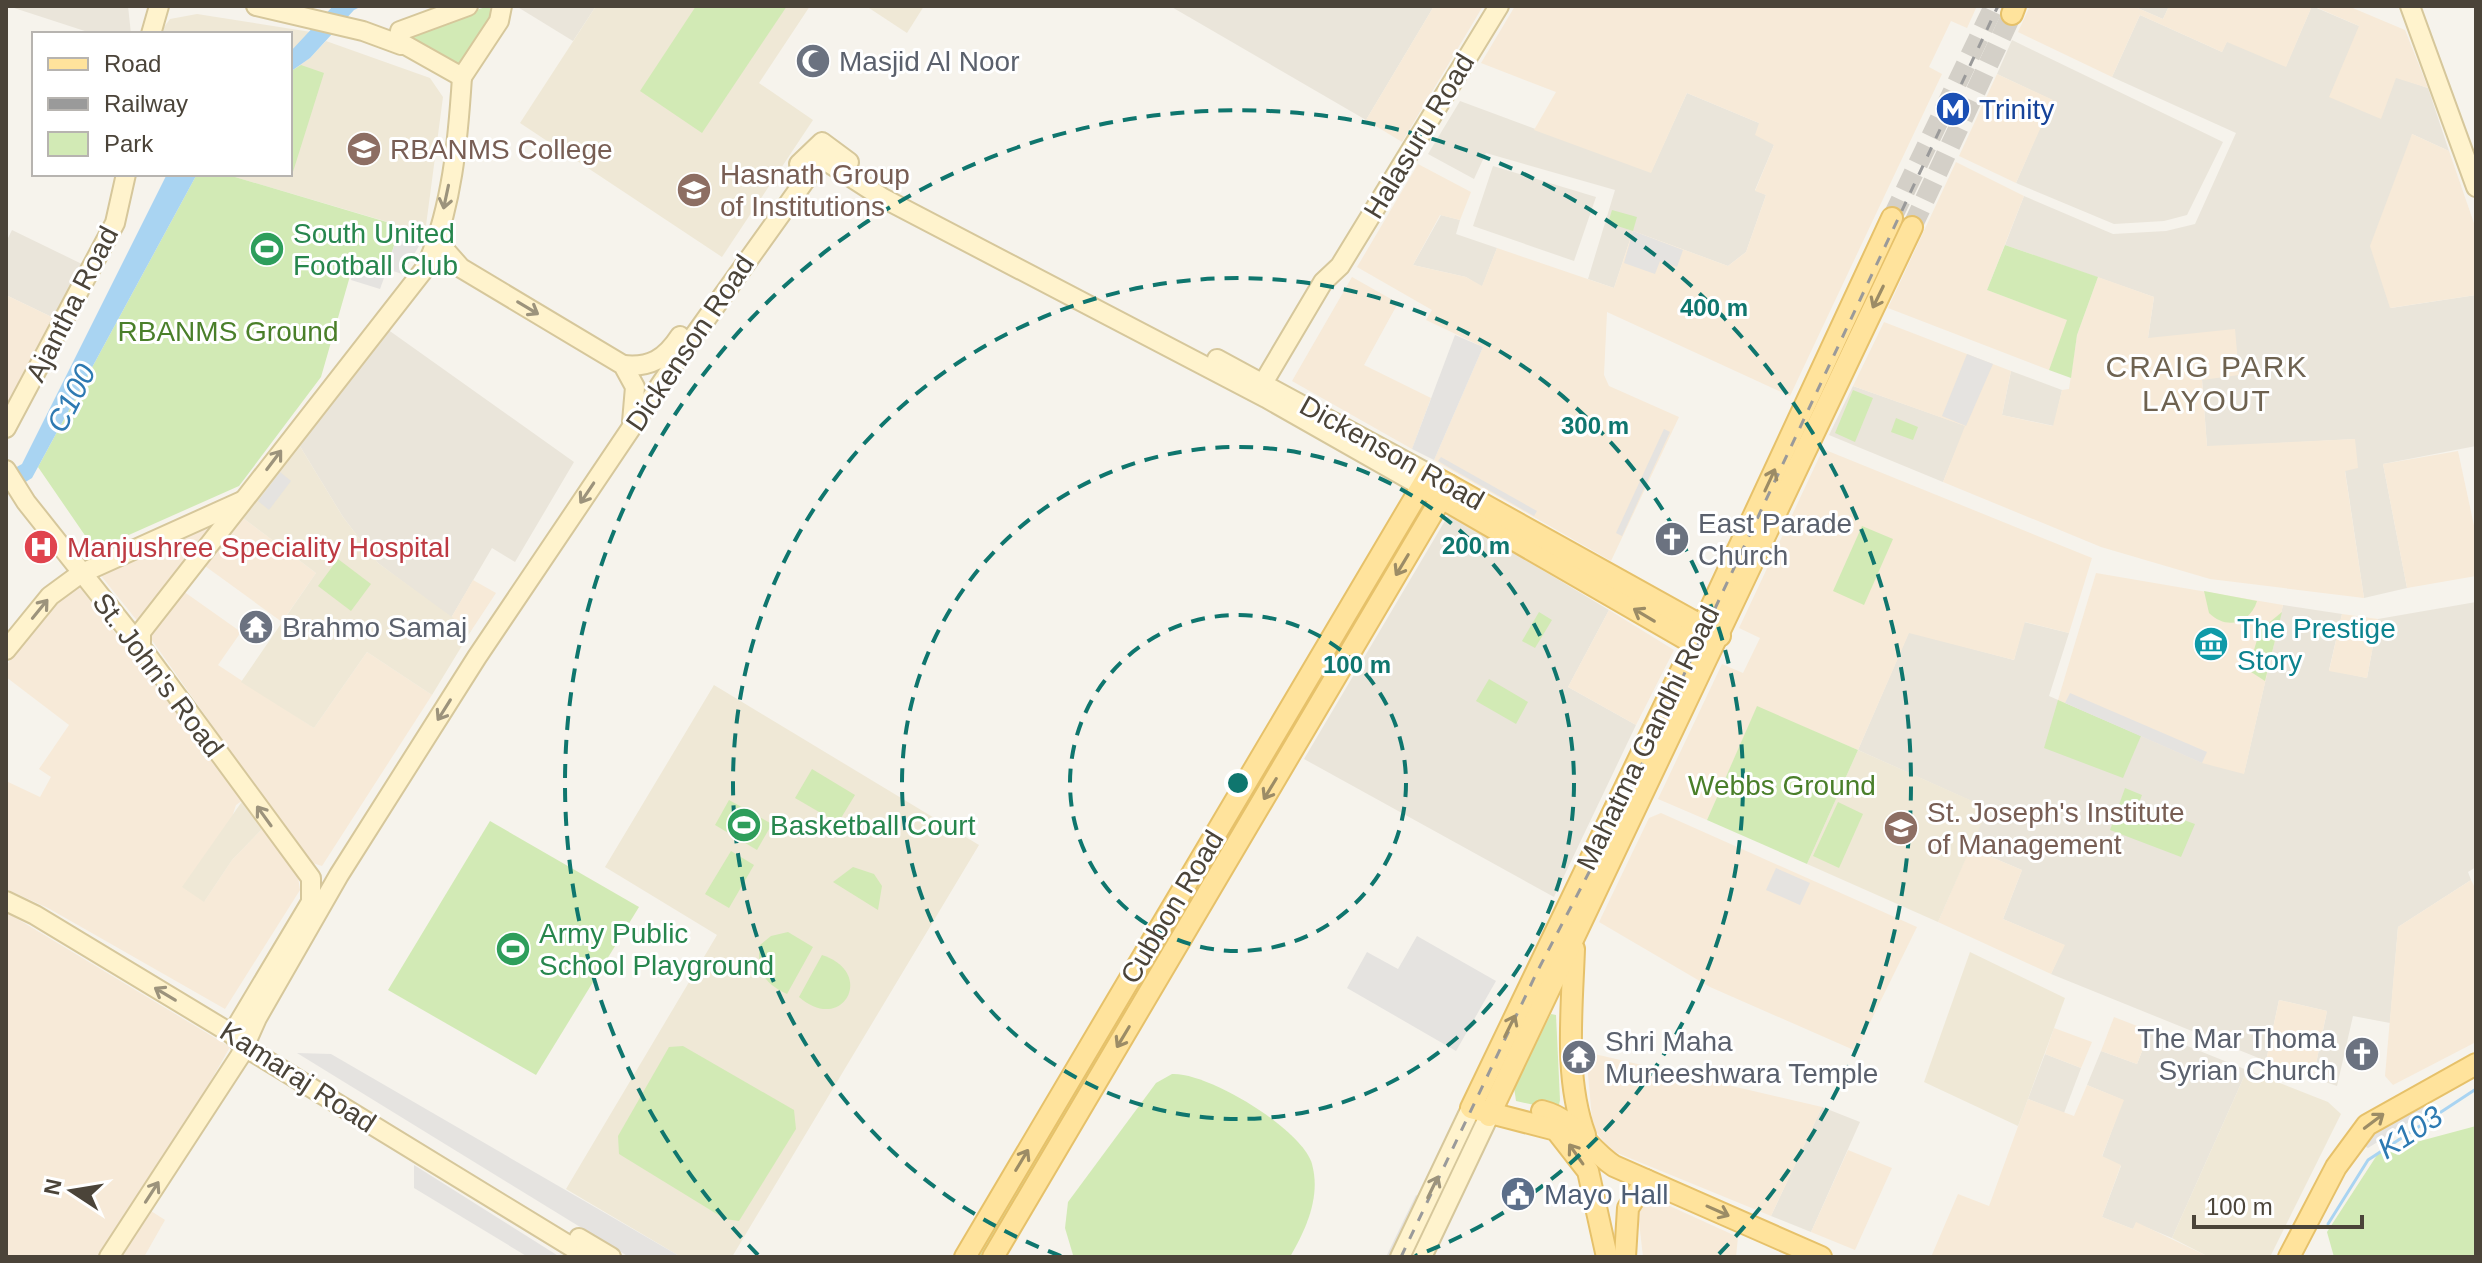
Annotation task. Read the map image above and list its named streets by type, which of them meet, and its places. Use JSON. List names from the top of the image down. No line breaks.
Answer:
{"streets":{"main road":["Halasuru Road","Ajantha Road","Dickenson Road","St. John's Road","Mahatma Gandhi Road","Cubbon Road","Kamaraj Road"]},"crossings":[["Halasuru Road","Dickenson Road"],["Dickenson Road","Mahatma Gandhi Road"],["Dickenson Road","Cubbon Road"],["Dickenson Road","Kamaraj Road"]],"one_way":["St. John's Road"],"districts":["CRAIG PARK LAYOUT"],"water":["C100","K103"],"parks":["RBANMS Ground","Webbs Ground"],"places":{"mosque":["Masjid Al Noor"],"metro station":["Trinity"],"school or university":["RBANMS College","Hasnath Group of Institutions","St. Joseph's Institute of Management"],"sports":["South United Football Club","Basketball Court","Army Public School Playground"],"church":["East Parade Church","The Mar Thoma Syrian Church"],"hospital":["Manjushree Speciality Hospital"],"temple":["Brahmo Samaj","Shri Maha Muneeshwara Temple"],"museum":["The Prestige Story"],"public building":["Mayo Hall"]},"legend":["Road","Railway","Park"],"scale_bar":"100 m","north":"left","rings":["400 m","300 m","200 m","100 m"]}
